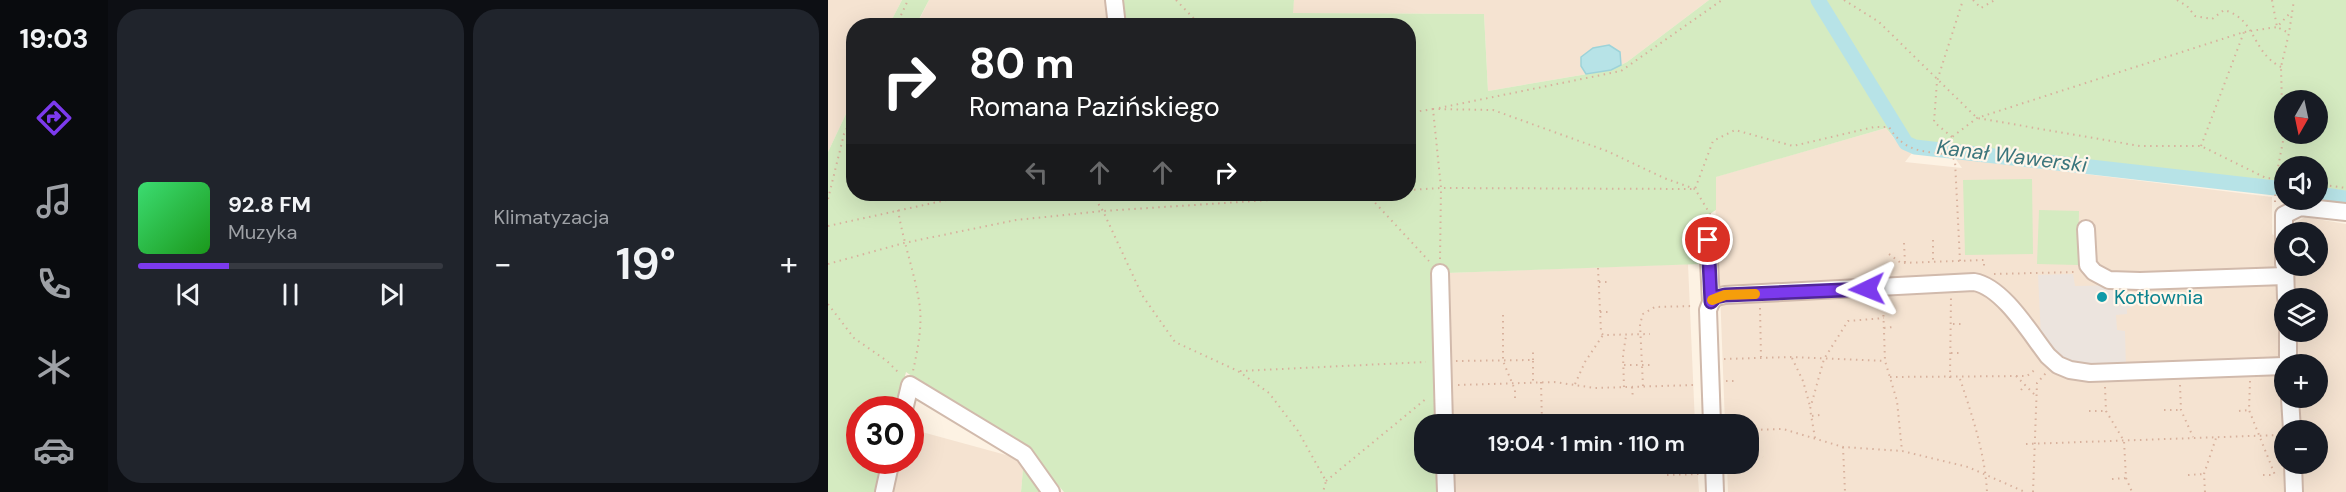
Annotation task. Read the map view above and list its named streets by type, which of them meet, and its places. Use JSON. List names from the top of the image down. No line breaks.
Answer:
{"water":["Kanał Wawerski"],"places":["Kotłownia"],"north":"bottom","page":{"tabs":"19:03","tile":"Klimatyzacja","turn":["80 m","Romana Pazińskiego"],"map_buttons":["+","−"],"song":["92.8 FM","Muzyka"],"heat":["−","19°","+"],"limit":"30","trip":"19:04 · 1 min · 110 m"}}
